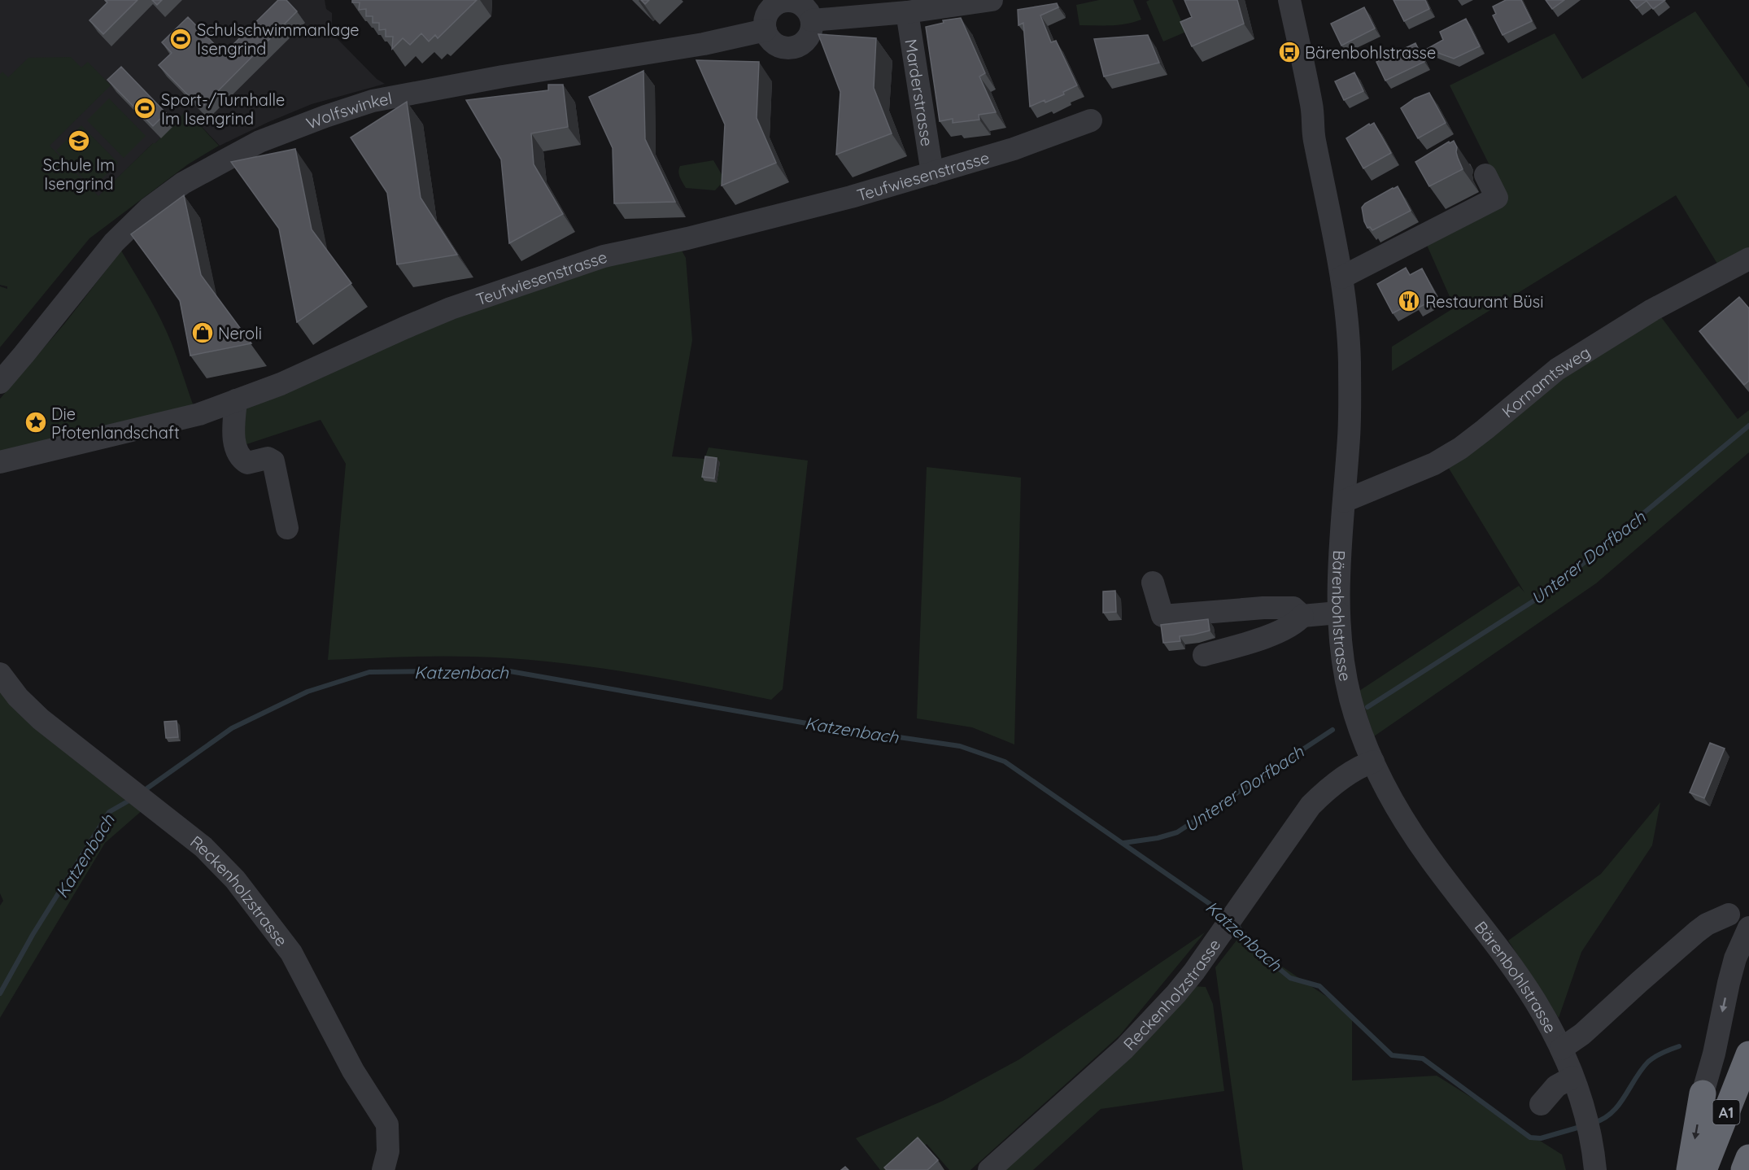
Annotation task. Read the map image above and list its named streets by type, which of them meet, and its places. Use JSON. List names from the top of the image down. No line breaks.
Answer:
{"streets":{"highway":["A1"],"street":["Marderstrasse","Wolfswinkel","Teufwiesenstrasse","Kornamtsweg","Bärenbohlstrasse","Reckenholzstrasse"]},"crossings":[["Marderstrasse","Teufwiesenstrasse"],["Kornamtsweg","Bärenbohlstrasse"],["Bärenbohlstrasse","Reckenholzstrasse"]],"water":["Unterer Dorfbach","Katzenbach"],"places":{"sports":["Schulschwimmanlage Isengrind","Sport-/Turnhalle Im Isengrind"],"bus stop":["Bärenbohlstrasse"],"school or university":["Schule Im Isengrind"],"restaurant":["Restaurant Büsi"],"shop":["Neroli"],"place":["Die Pfotenlandschaft"]}}
